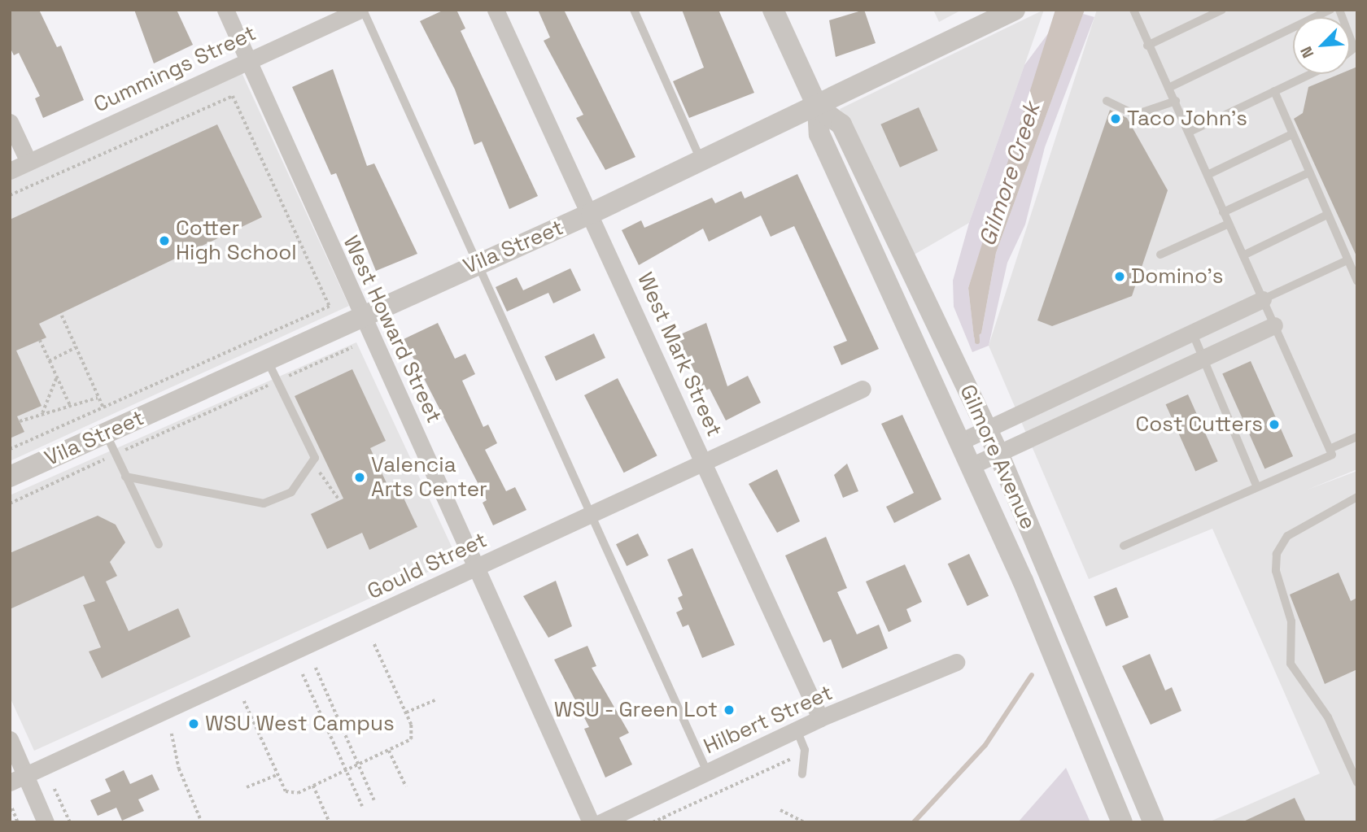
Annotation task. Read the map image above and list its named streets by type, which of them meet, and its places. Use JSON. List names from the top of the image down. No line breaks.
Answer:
{"streets":{"street":["Cummings Street","Vila Street","West Howard Street","West Mark Street","Gilmore Avenue","Gould Street","Hilbert Street"]},"crossings":[["Cummings Street","West Howard Street"],["Vila Street","West Howard Street"],["Vila Street","West Mark Street"],["Vila Street","Gilmore Avenue"],["West Howard Street","Gould Street"],["West Mark Street","Gould Street"],["West Mark Street","Hilbert Street"]],"water":["Gilmore Creek"],"places":["Taco John's","Cotter High School","Domino's","Cost Cutters","Valencia Arts Center","WSU - Green Lot","WSU West Campus"],"north":"bottom left"}
